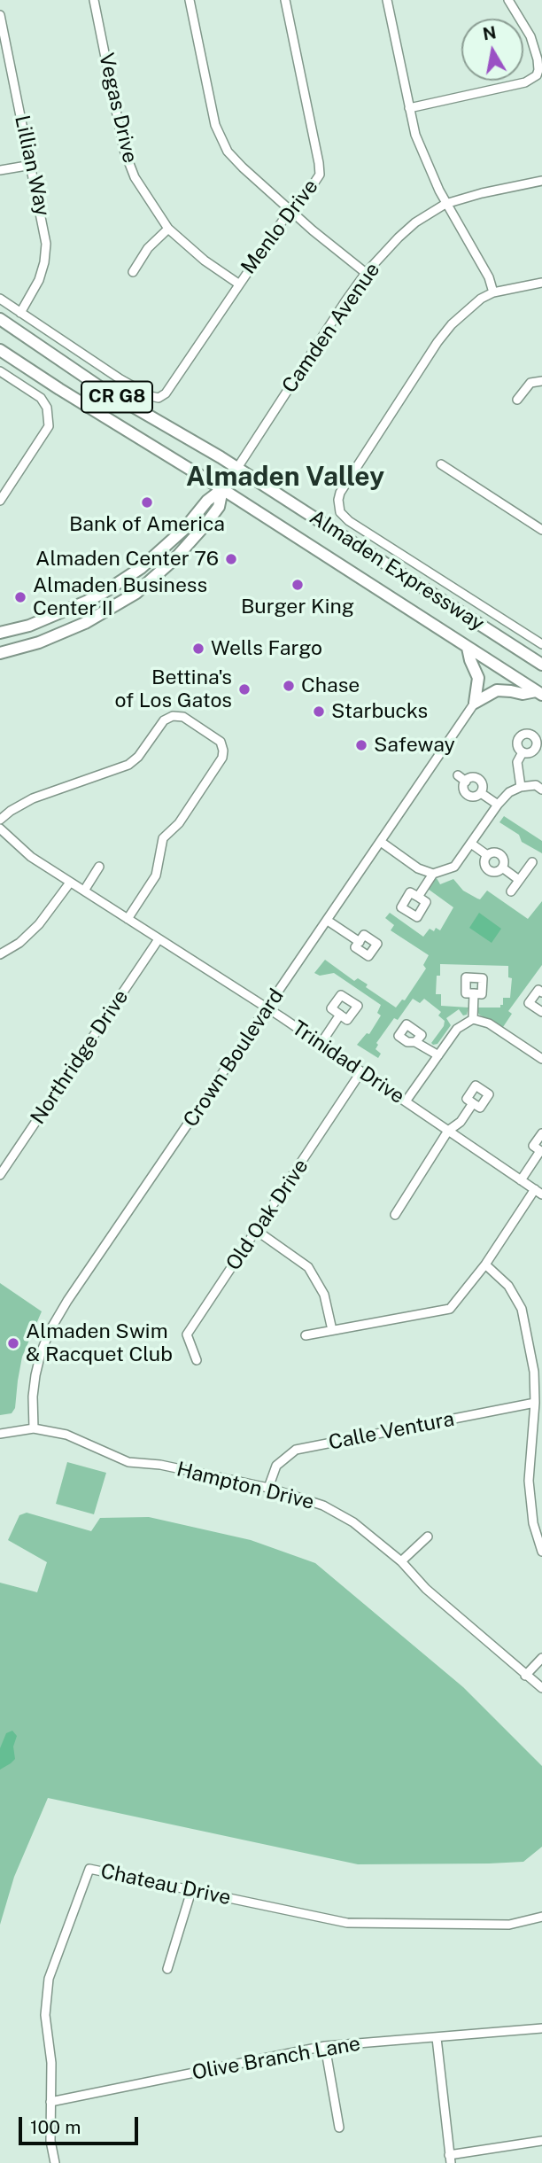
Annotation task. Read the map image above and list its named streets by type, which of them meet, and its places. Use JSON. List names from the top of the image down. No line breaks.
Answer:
{"streets":{"main road":["Camden Avenue","CR G8","Almaden Expressway"],"street":["Vegas Drive","Lillian Way","Menlo Drive","Northridge Drive","Crown Boulevard","Trinidad Drive","Old Oak Drive","Calle Ventura","Hampton Drive","Chateau Drive","Olive Branch Lane"]},"crossings":[["Vegas Drive","Menlo Drive"],["Lillian Way","Menlo Drive"],["Camden Avenue","Almaden Expressway"],["Northridge Drive","Trinidad Drive"],["Crown Boulevard","Trinidad Drive"],["Crown Boulevard","Hampton Drive"],["Trinidad Drive","Old Oak Drive"],["Calle Ventura","Hampton Drive"],["Chateau Drive","Olive Branch Lane"]],"districts":["Almaden Valley"],"places":["Bank of America","Almaden Center 76","Burger King","Almaden Business Center II","Wells Fargo","Chase","Bettina's of Los Gatos","Starbucks","Safeway","Almaden Swim & Racquet Club"],"scale_bar":"100 m","north":"top"}
